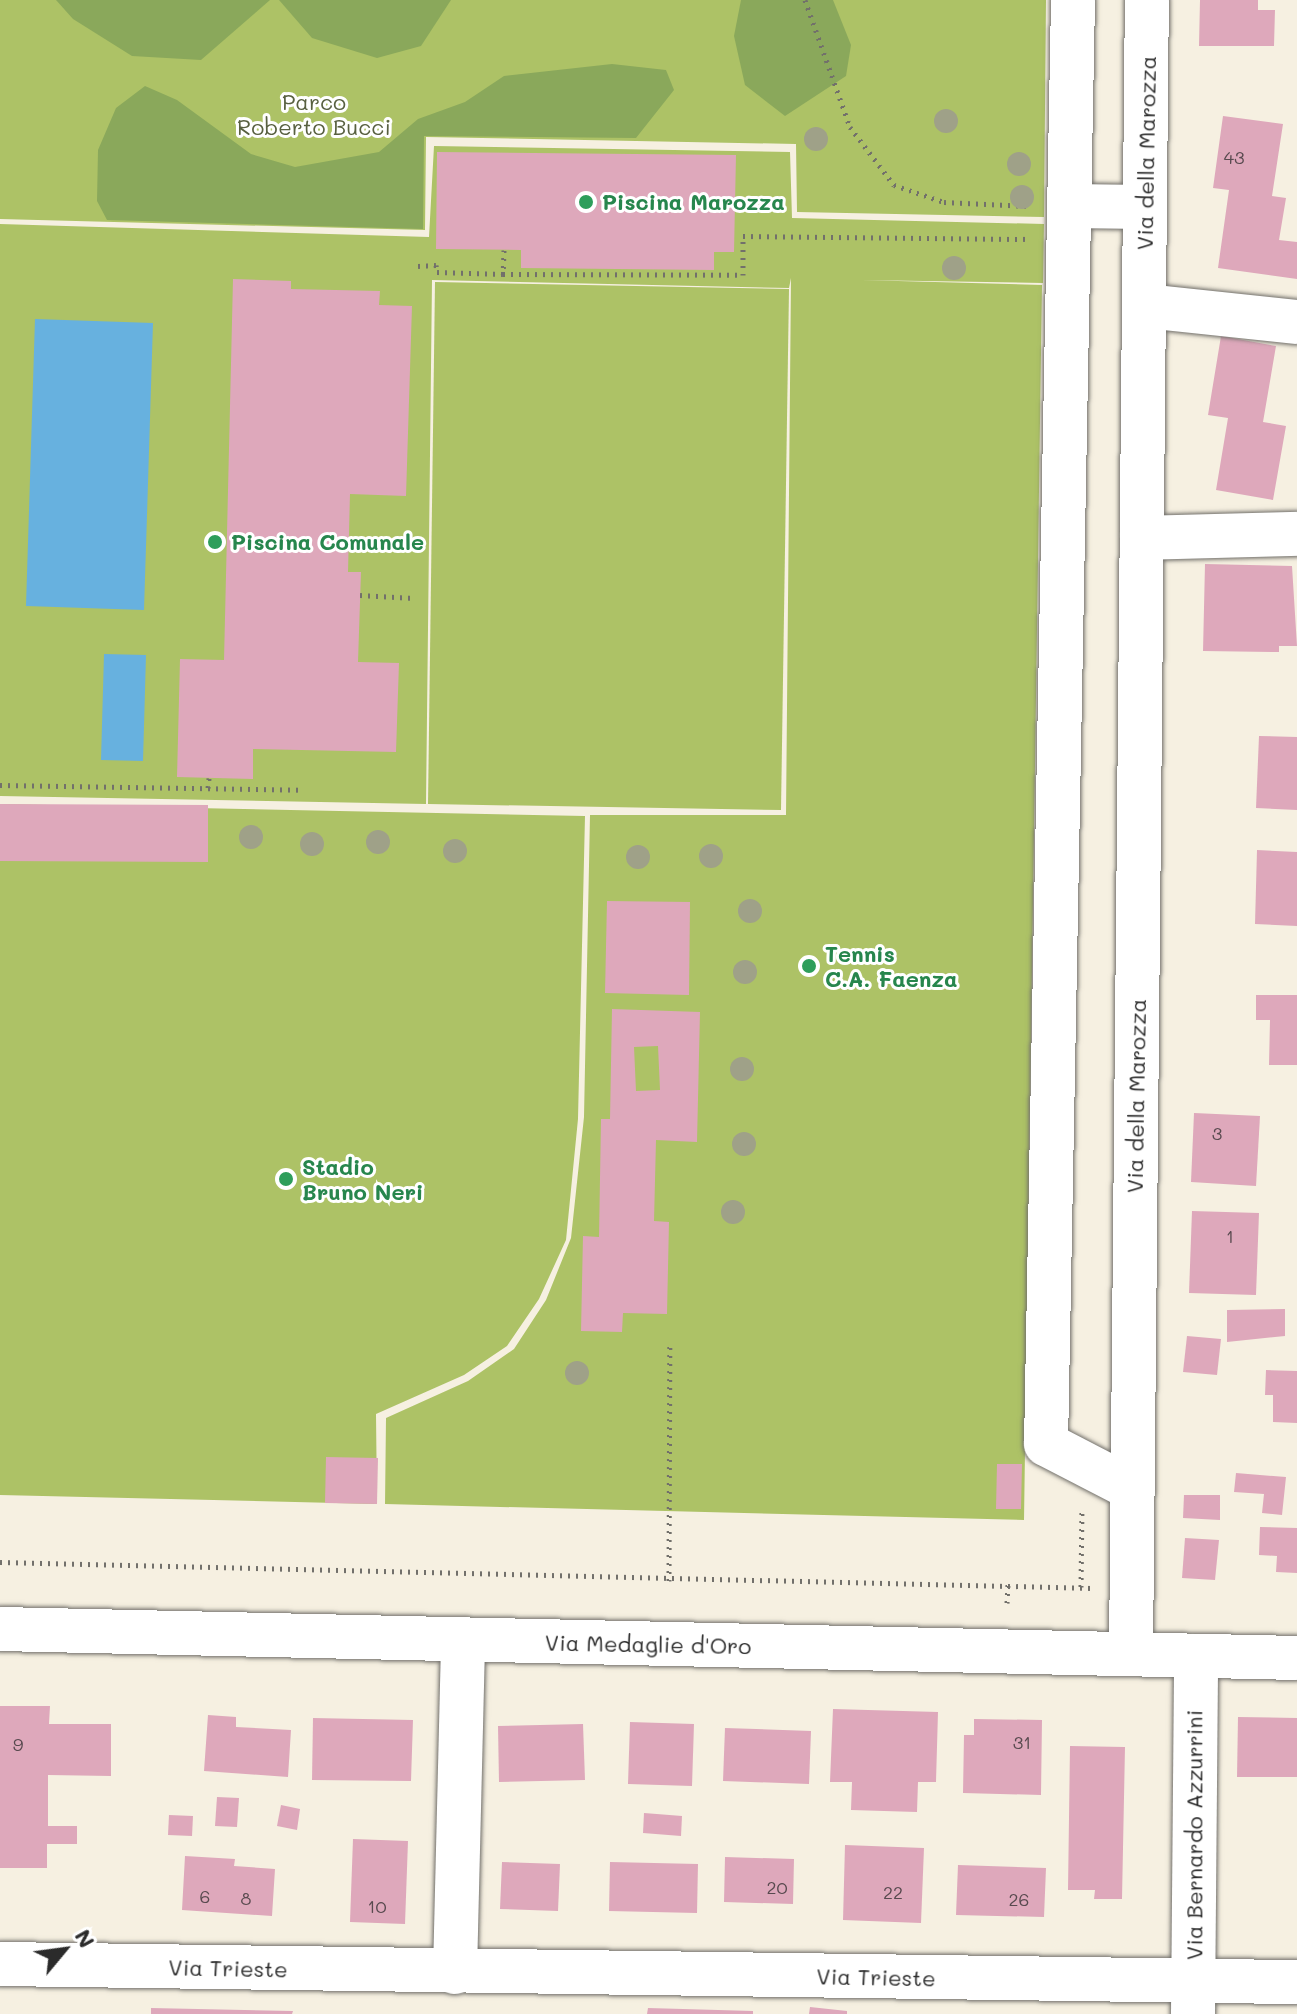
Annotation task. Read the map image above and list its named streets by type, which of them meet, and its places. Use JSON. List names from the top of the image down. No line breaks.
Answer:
{"streets":{"street":["Via della Marozza","Via Medaglie d'Oro","Via Bernardo Azzurrini","Via Trieste"]},"crossings":[["Via della Marozza","Via Medaglie d'Oro"],["Via Medaglie d'Oro","Via Bernardo Azzurrini"],["Via Bernardo Azzurrini","Via Trieste"]],"parks":["Parco Roberto Bucci"],"places":["Piscina Marozza","Piscina Comunale","Tennis C.A. Faenza","Stadio Bruno Neri"],"house_numbers":["43","3","1","31","9","20","22","6","8","26","10"],"north":"top right"}
